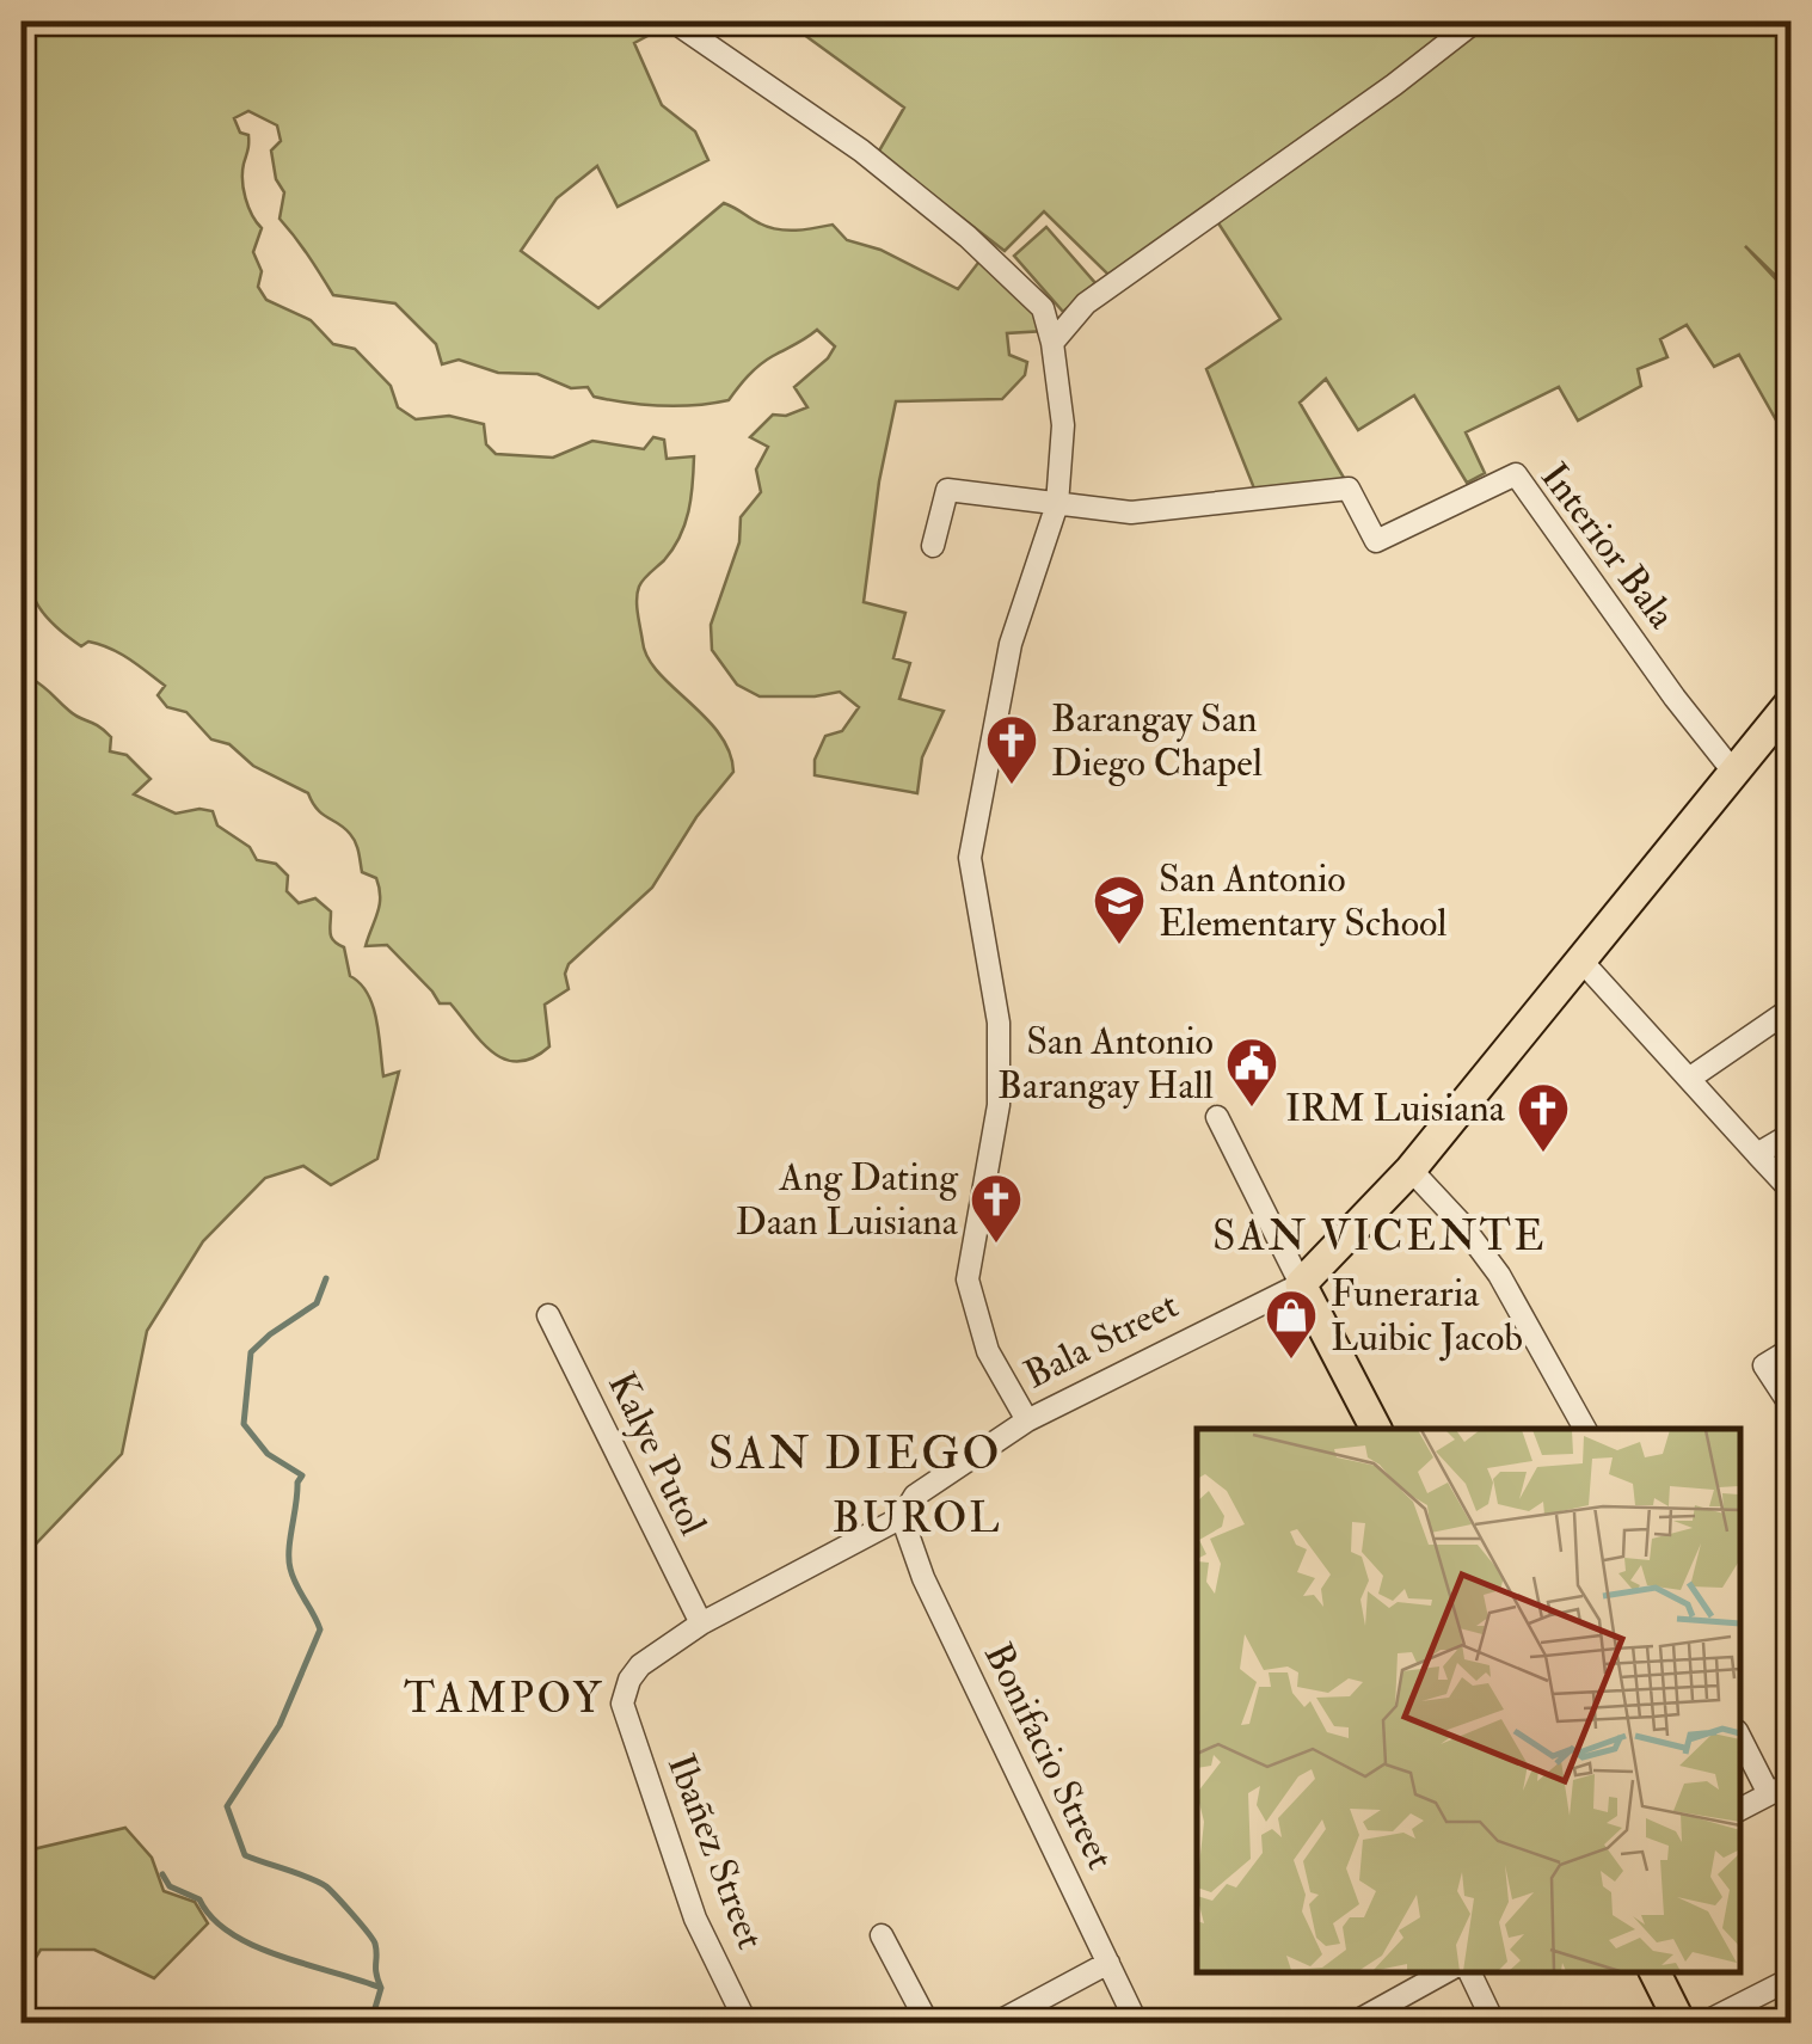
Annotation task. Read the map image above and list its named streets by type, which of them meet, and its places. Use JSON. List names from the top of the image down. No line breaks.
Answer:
{"streets":{"main road":["Bala Street"],"street":["Interior Bala","Kalye Putol","Bonifacio Street","Ibañez Street"]},"crossings":[["Interior Bala","Bala Street"],["Bala Street","Kalye Putol"],["Bala Street","Bonifacio Street"],["Bala Street","Ibañez Street"]],"districts":["SAN VICENTE","SAN DIEGO","BUROL","TAMPOY"],"places":{"church":["Barangay San Diego Chapel","IRM Luisiana","Ang Dating Daan Luisiana"],"school or university":["San Antonio Elementary School"],"public building":["San Antonio Barangay Hall"],"shop":["Funeraria Luibic Jacob"]}}
